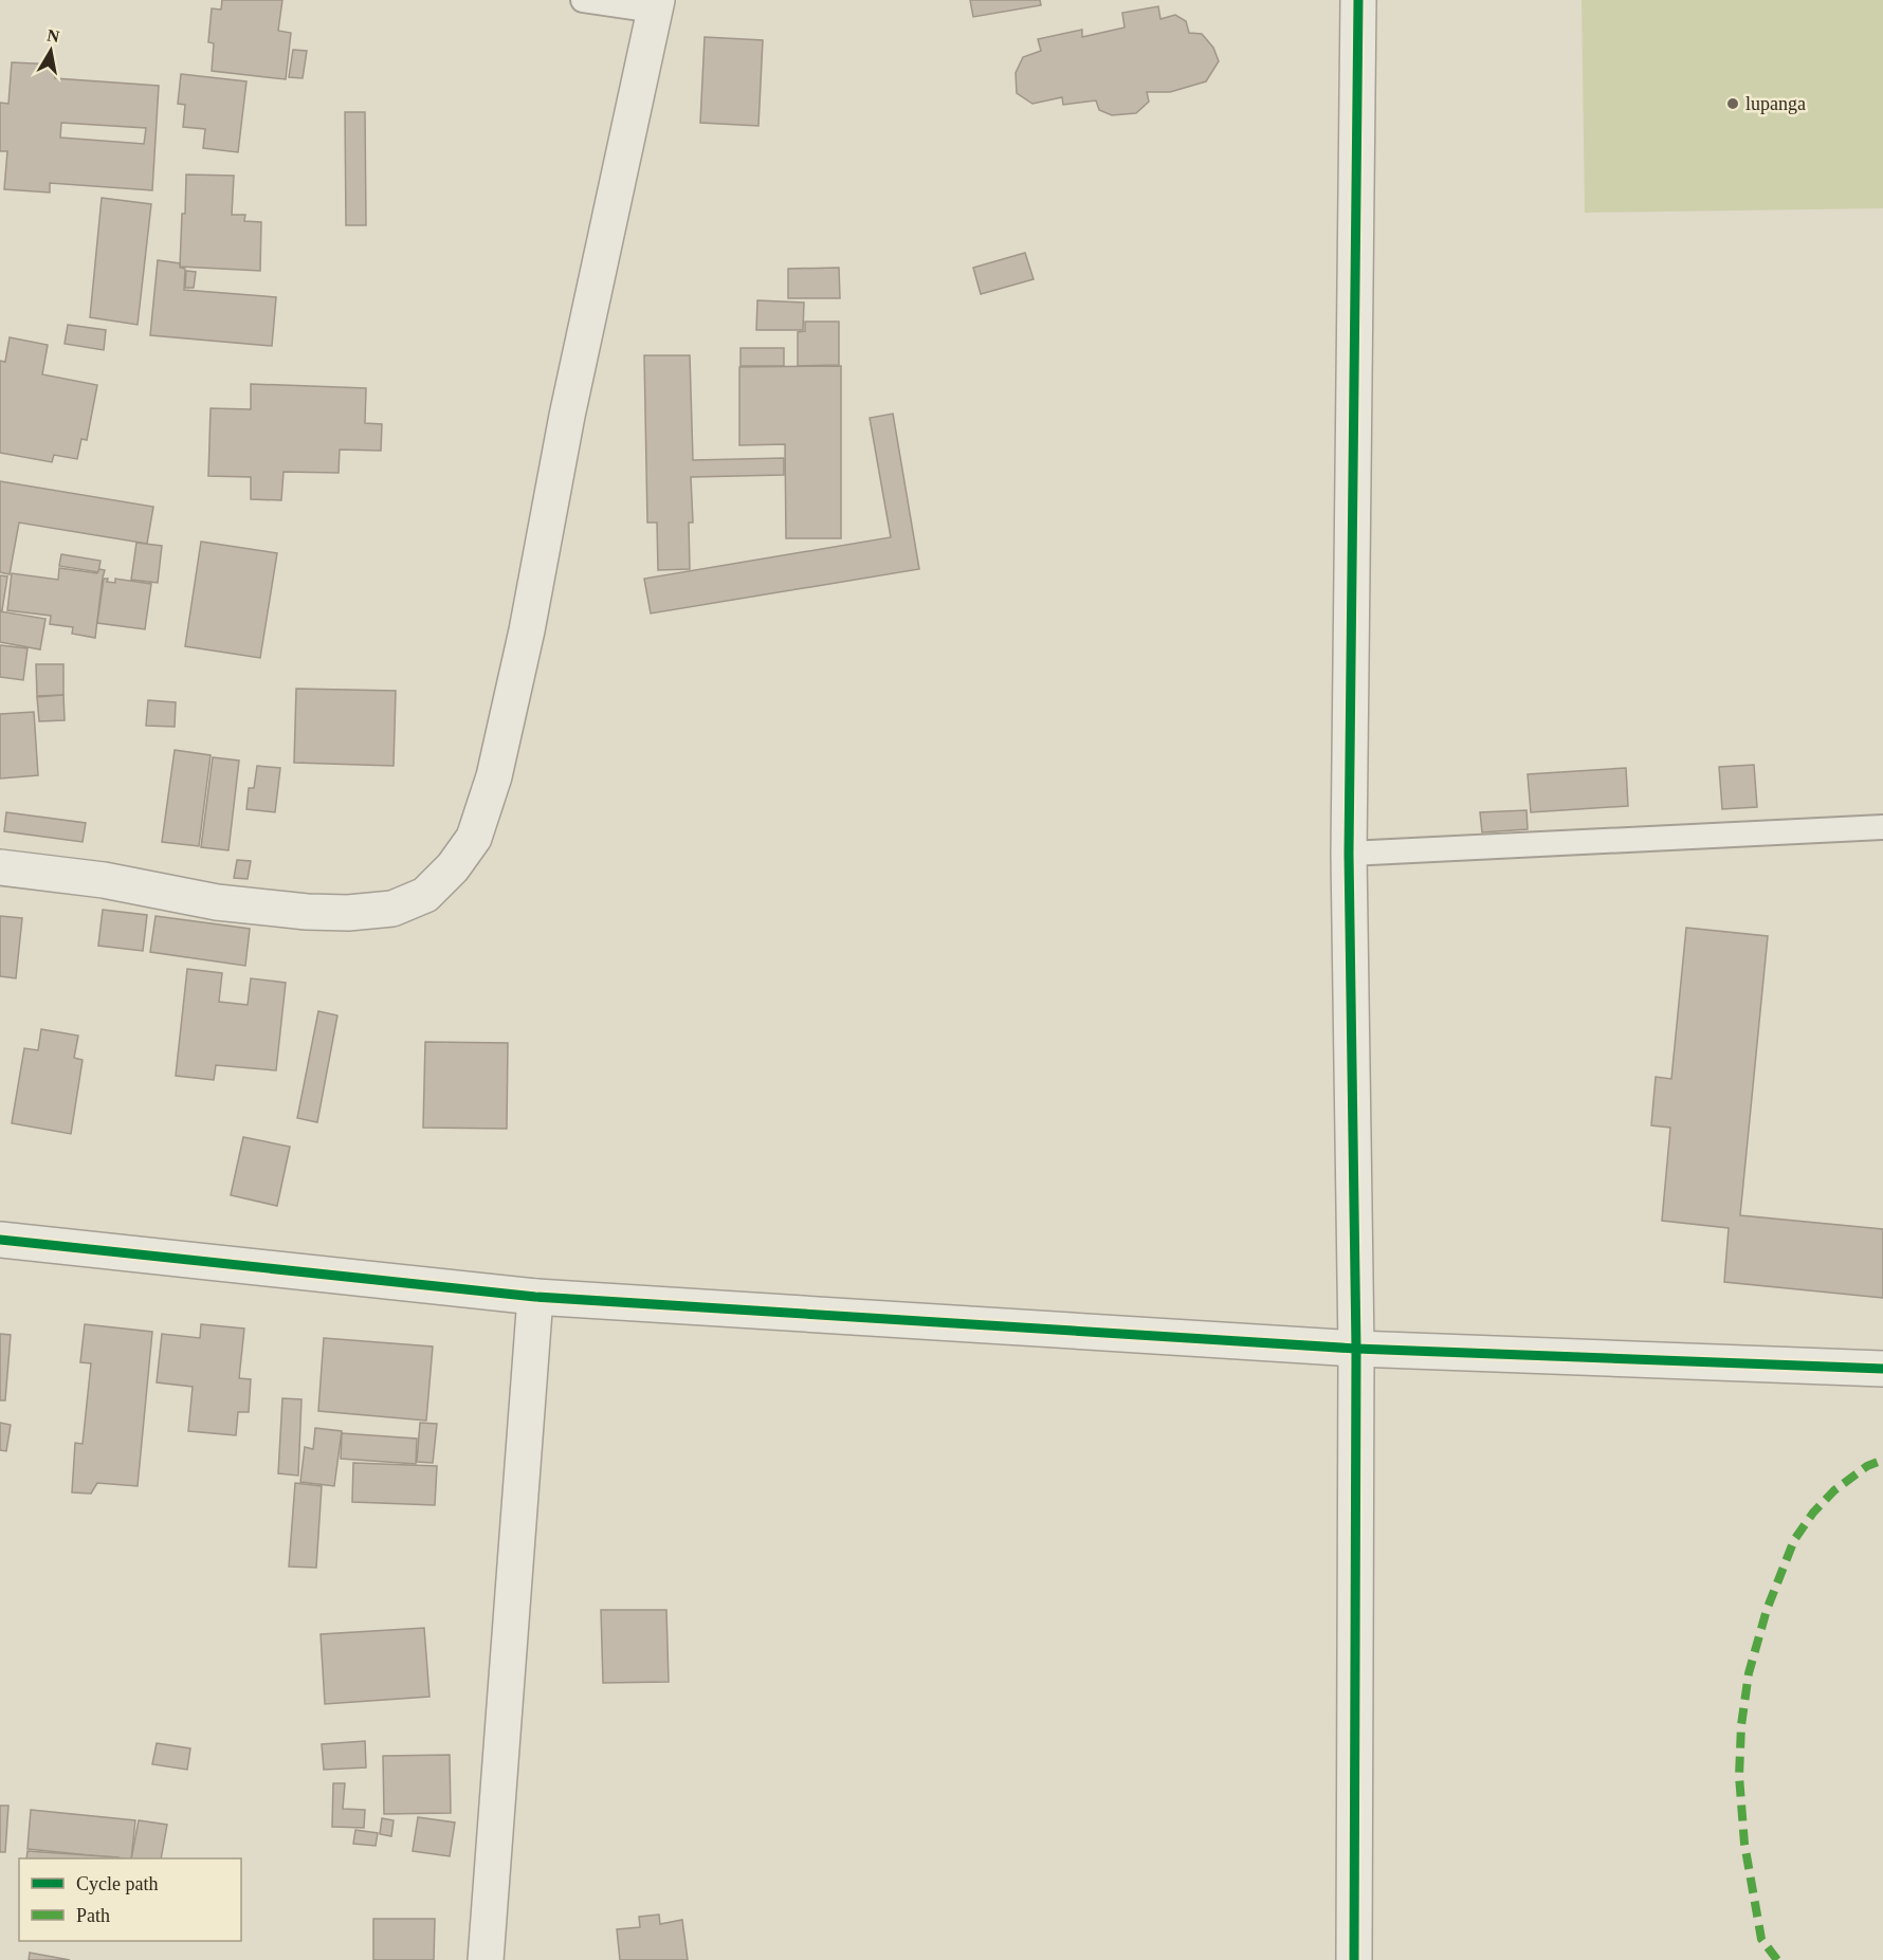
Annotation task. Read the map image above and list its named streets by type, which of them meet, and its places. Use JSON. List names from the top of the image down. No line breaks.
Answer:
{"places":["lupanga"],"legend":["Cycle path","Path"],"north":"top"}
